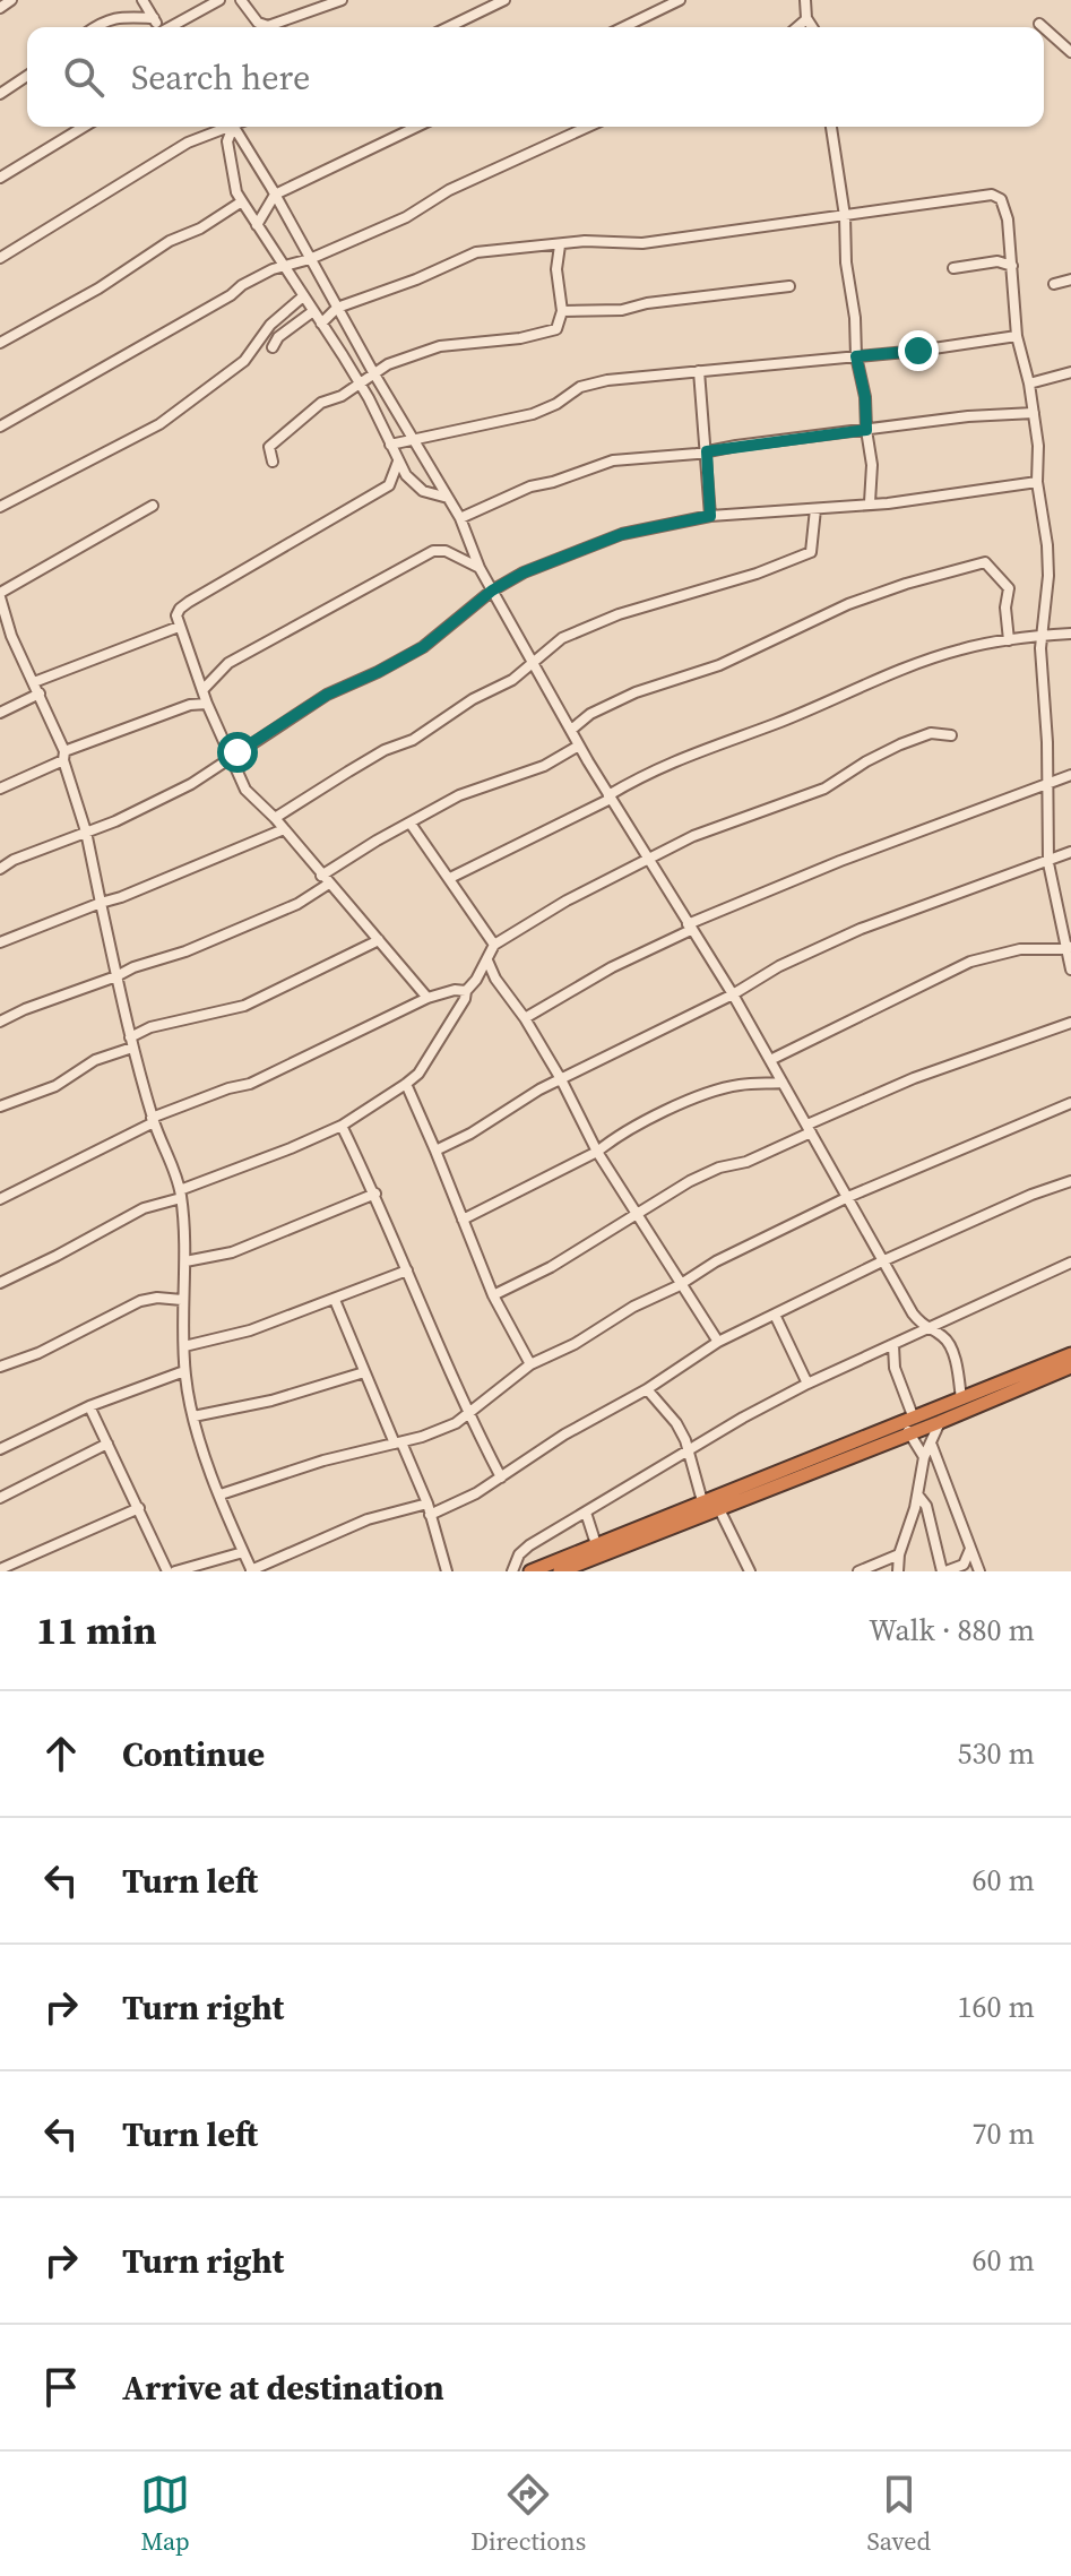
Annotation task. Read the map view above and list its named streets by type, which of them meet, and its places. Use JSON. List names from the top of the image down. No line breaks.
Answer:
{"page":{"search":"Search here","heading":["11 min","Walk · 880 m"],"list":[["Continue","530 m"],["Turn left","60 m"],["Turn right","160 m"],["Turn left","70 m"],["Turn right","60 m"],"Arrive at destination"],"nav":["Map","Directions","Saved"]}}
